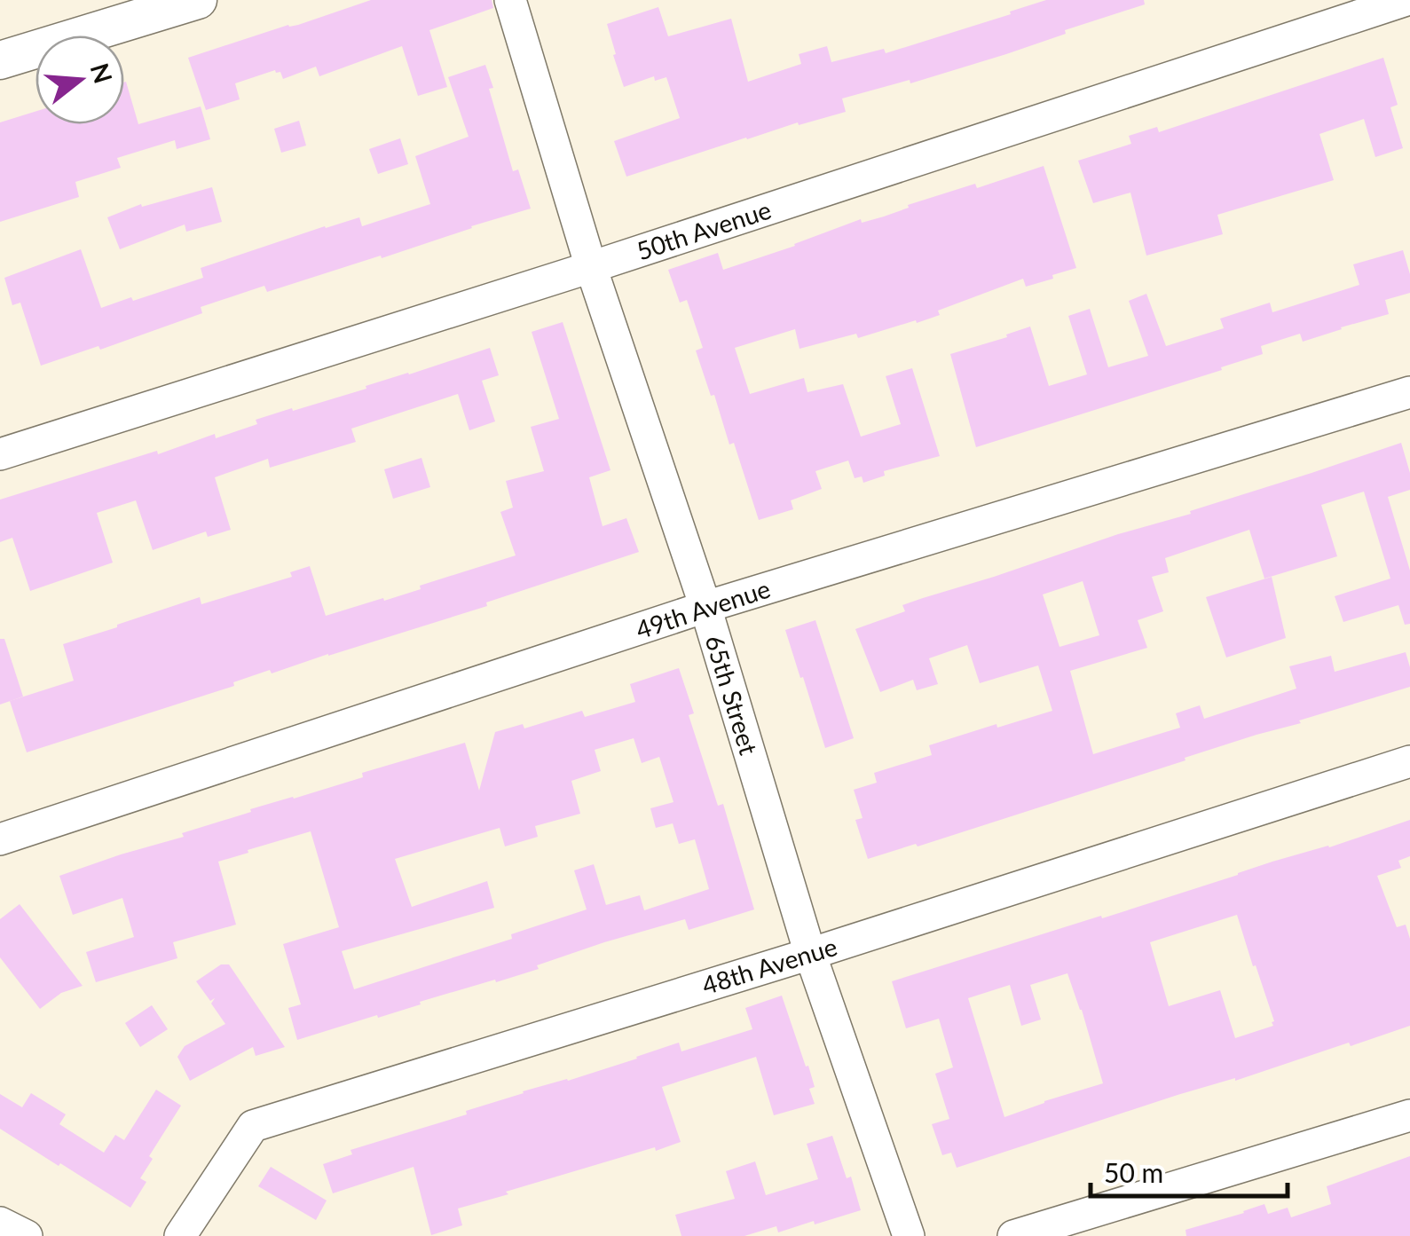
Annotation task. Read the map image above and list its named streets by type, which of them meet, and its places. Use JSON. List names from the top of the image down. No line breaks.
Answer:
{"streets":{"street":["50th Avenue","49th Avenue","65th Street","48th Avenue"]},"crossings":[["50th Avenue","65th Street"],["49th Avenue","65th Street"],["65th Street","48th Avenue"]],"scale_bar":"50 m","north":"right"}
